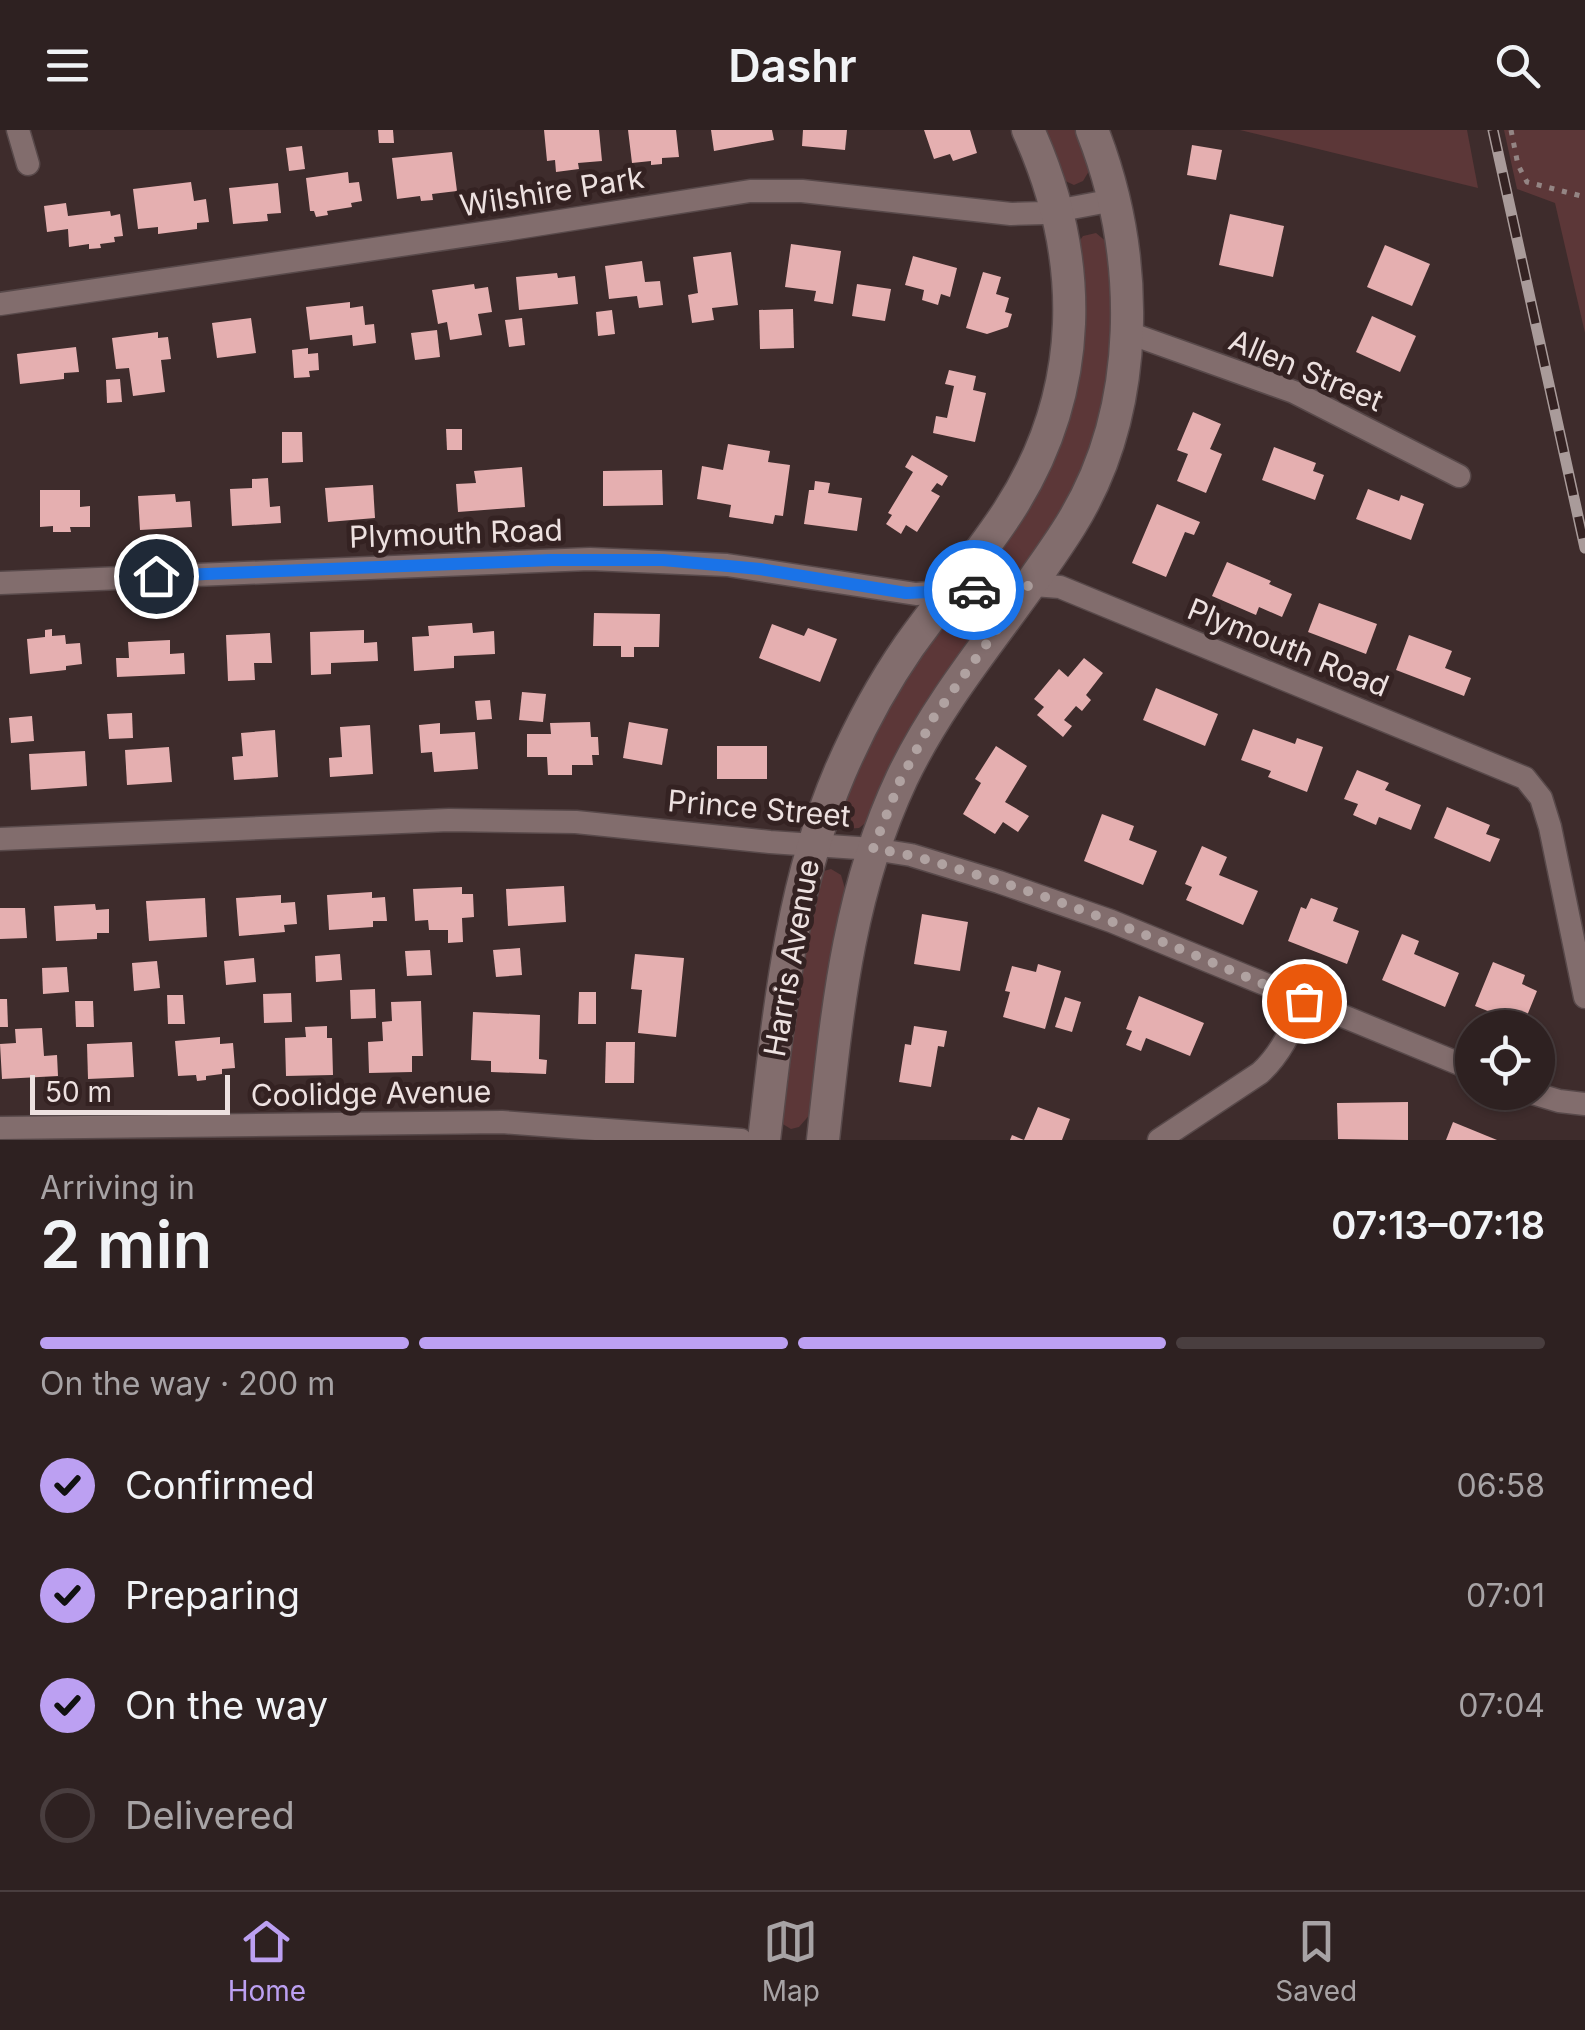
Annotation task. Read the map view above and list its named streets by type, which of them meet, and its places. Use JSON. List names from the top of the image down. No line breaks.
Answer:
{"streets":{"street":["Wilshire Park","Allen Street","Plymouth Road","Prince Street","Harris Avenue","Coolidge Avenue"]},"crossings":[["Wilshire Park","Harris Avenue"],["Allen Street","Harris Avenue"],["Plymouth Road","Harris Avenue"],["Prince Street","Harris Avenue"]],"scale_bar":"50 m","page":{"header":"Dashr","scale":"50 m","heading":["2 min","Arriving in","07:13–07:18"],"bar":"On the way · 200 m","list":[["Confirmed","06:58"],["Preparing","07:01"],["On the way","07:04"],"Delivered"],"tabs":["Home","Map","Saved"]}}
